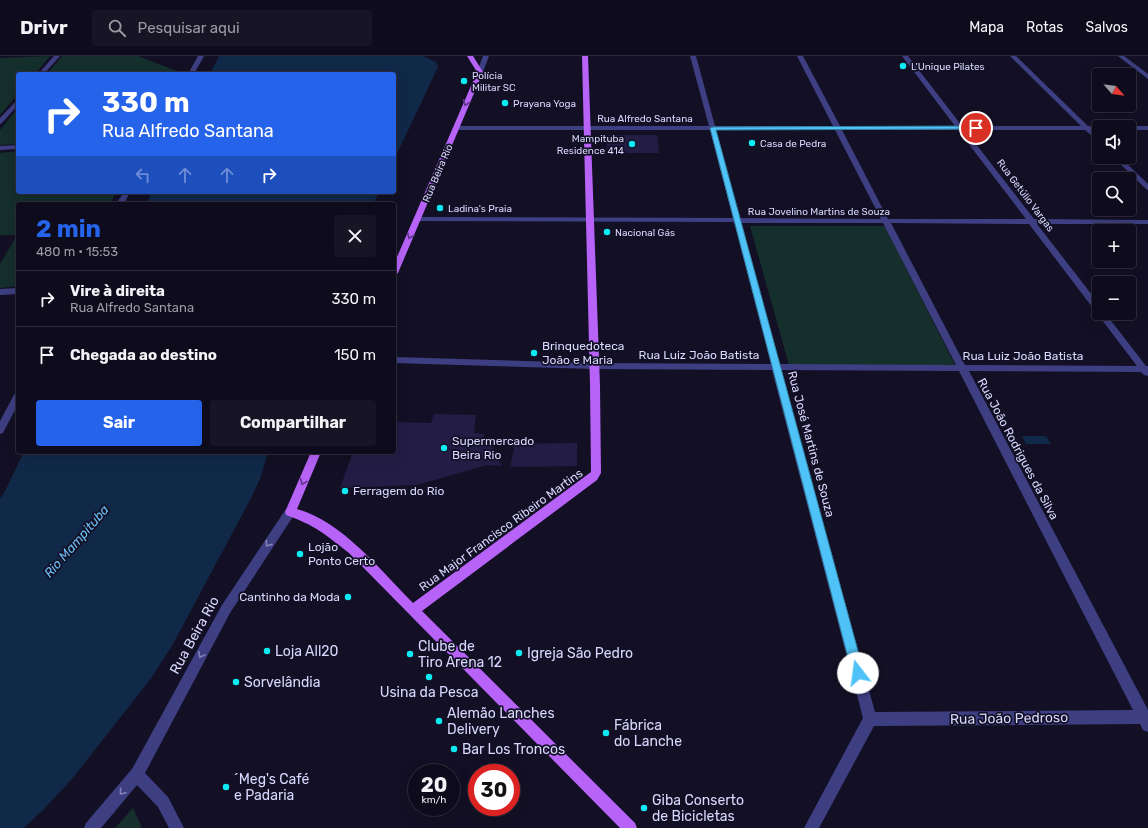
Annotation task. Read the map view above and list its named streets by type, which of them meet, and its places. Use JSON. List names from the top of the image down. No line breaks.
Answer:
{"streets":{"main road":["Rua Beira Rio","Rua Major Francisco Ribeiro Martins"],"street":["Rua Alfredo Santana","Rua Getúlio Vargas","Rua Jovelino Martins de Souza","Rua Luiz João Batista","Rua José Martins de Souza","Rua João Rodrigues da Silva","Rua João Pedroso"]},"crossings":[["Rua Alfredo Santana","Rua Beira Rio"],["Rua Alfredo Santana","Rua Getúlio Vargas"],["Rua Alfredo Santana","Rua José Martins de Souza"],["Rua Alfredo Santana","Rua João Rodrigues da Silva"],["Rua Alfredo Santana","Rua Major Francisco Ribeiro Martins"],["Rua Beira Rio","Rua Jovelino Martins de Souza"],["Rua Getúlio Vargas","Rua Jovelino Martins de Souza"],["Rua Jovelino Martins de Souza","Rua José Martins de Souza"],["Rua Jovelino Martins de Souza","Rua João Rodrigues da Silva"],["Rua Jovelino Martins de Souza","Rua Major Francisco Ribeiro Martins"],["Rua Luiz João Batista","Rua José Martins de Souza"],["Rua Luiz João Batista","Rua João Rodrigues da Silva"],["Rua Luiz João Batista","Rua Major Francisco Ribeiro Martins"],["Rua José Martins de Souza","Rua João Pedroso"],["Rua João Rodrigues da Silva","Rua João Pedroso"]],"one_way":["Rua Beira Rio"],"water":["Rio Mampituba"],"places":["L'Unique Pilates","Polícia Militar SC","Prayana Yoga","Casa de Pedra","Mampituba Residence 414","Ladina's Praia","Nacional Gás","Brinquedoteca João e Maria","Supermercado Beira Rio","Ferragem do Rio","Lojão Ponto Certo","Cantinho da Moda","Loja All20","Igreja São Pedro","Clube de Tiro Arena 12","Usina da Pesca","Sorvelândia","Alemão Lanches Delivery","Fábrica do Lanche","Bar Los Troncos","´Meg's Café e Padaria","Giba Conserto de Bicicletas"],"north":"bottom right","page":{"header":"Drivr","search":"Pesquisar aqui","nav":["Mapa","Rotas","Salvos"],"map_buttons":["+","−"],"turn":["330 m","Rua Alfredo Santana"],"heading":["2 min","480 m · 15:53"],"list":[{"name":"Vire à direita","note":"Rua Alfredo Santana","value":"330 m"},{"name":"Chegada ao destino","value":"150 m"}],"buttons":["Sair","Compartilhar"],"speed":"20 km/h","limit":"30"}}
